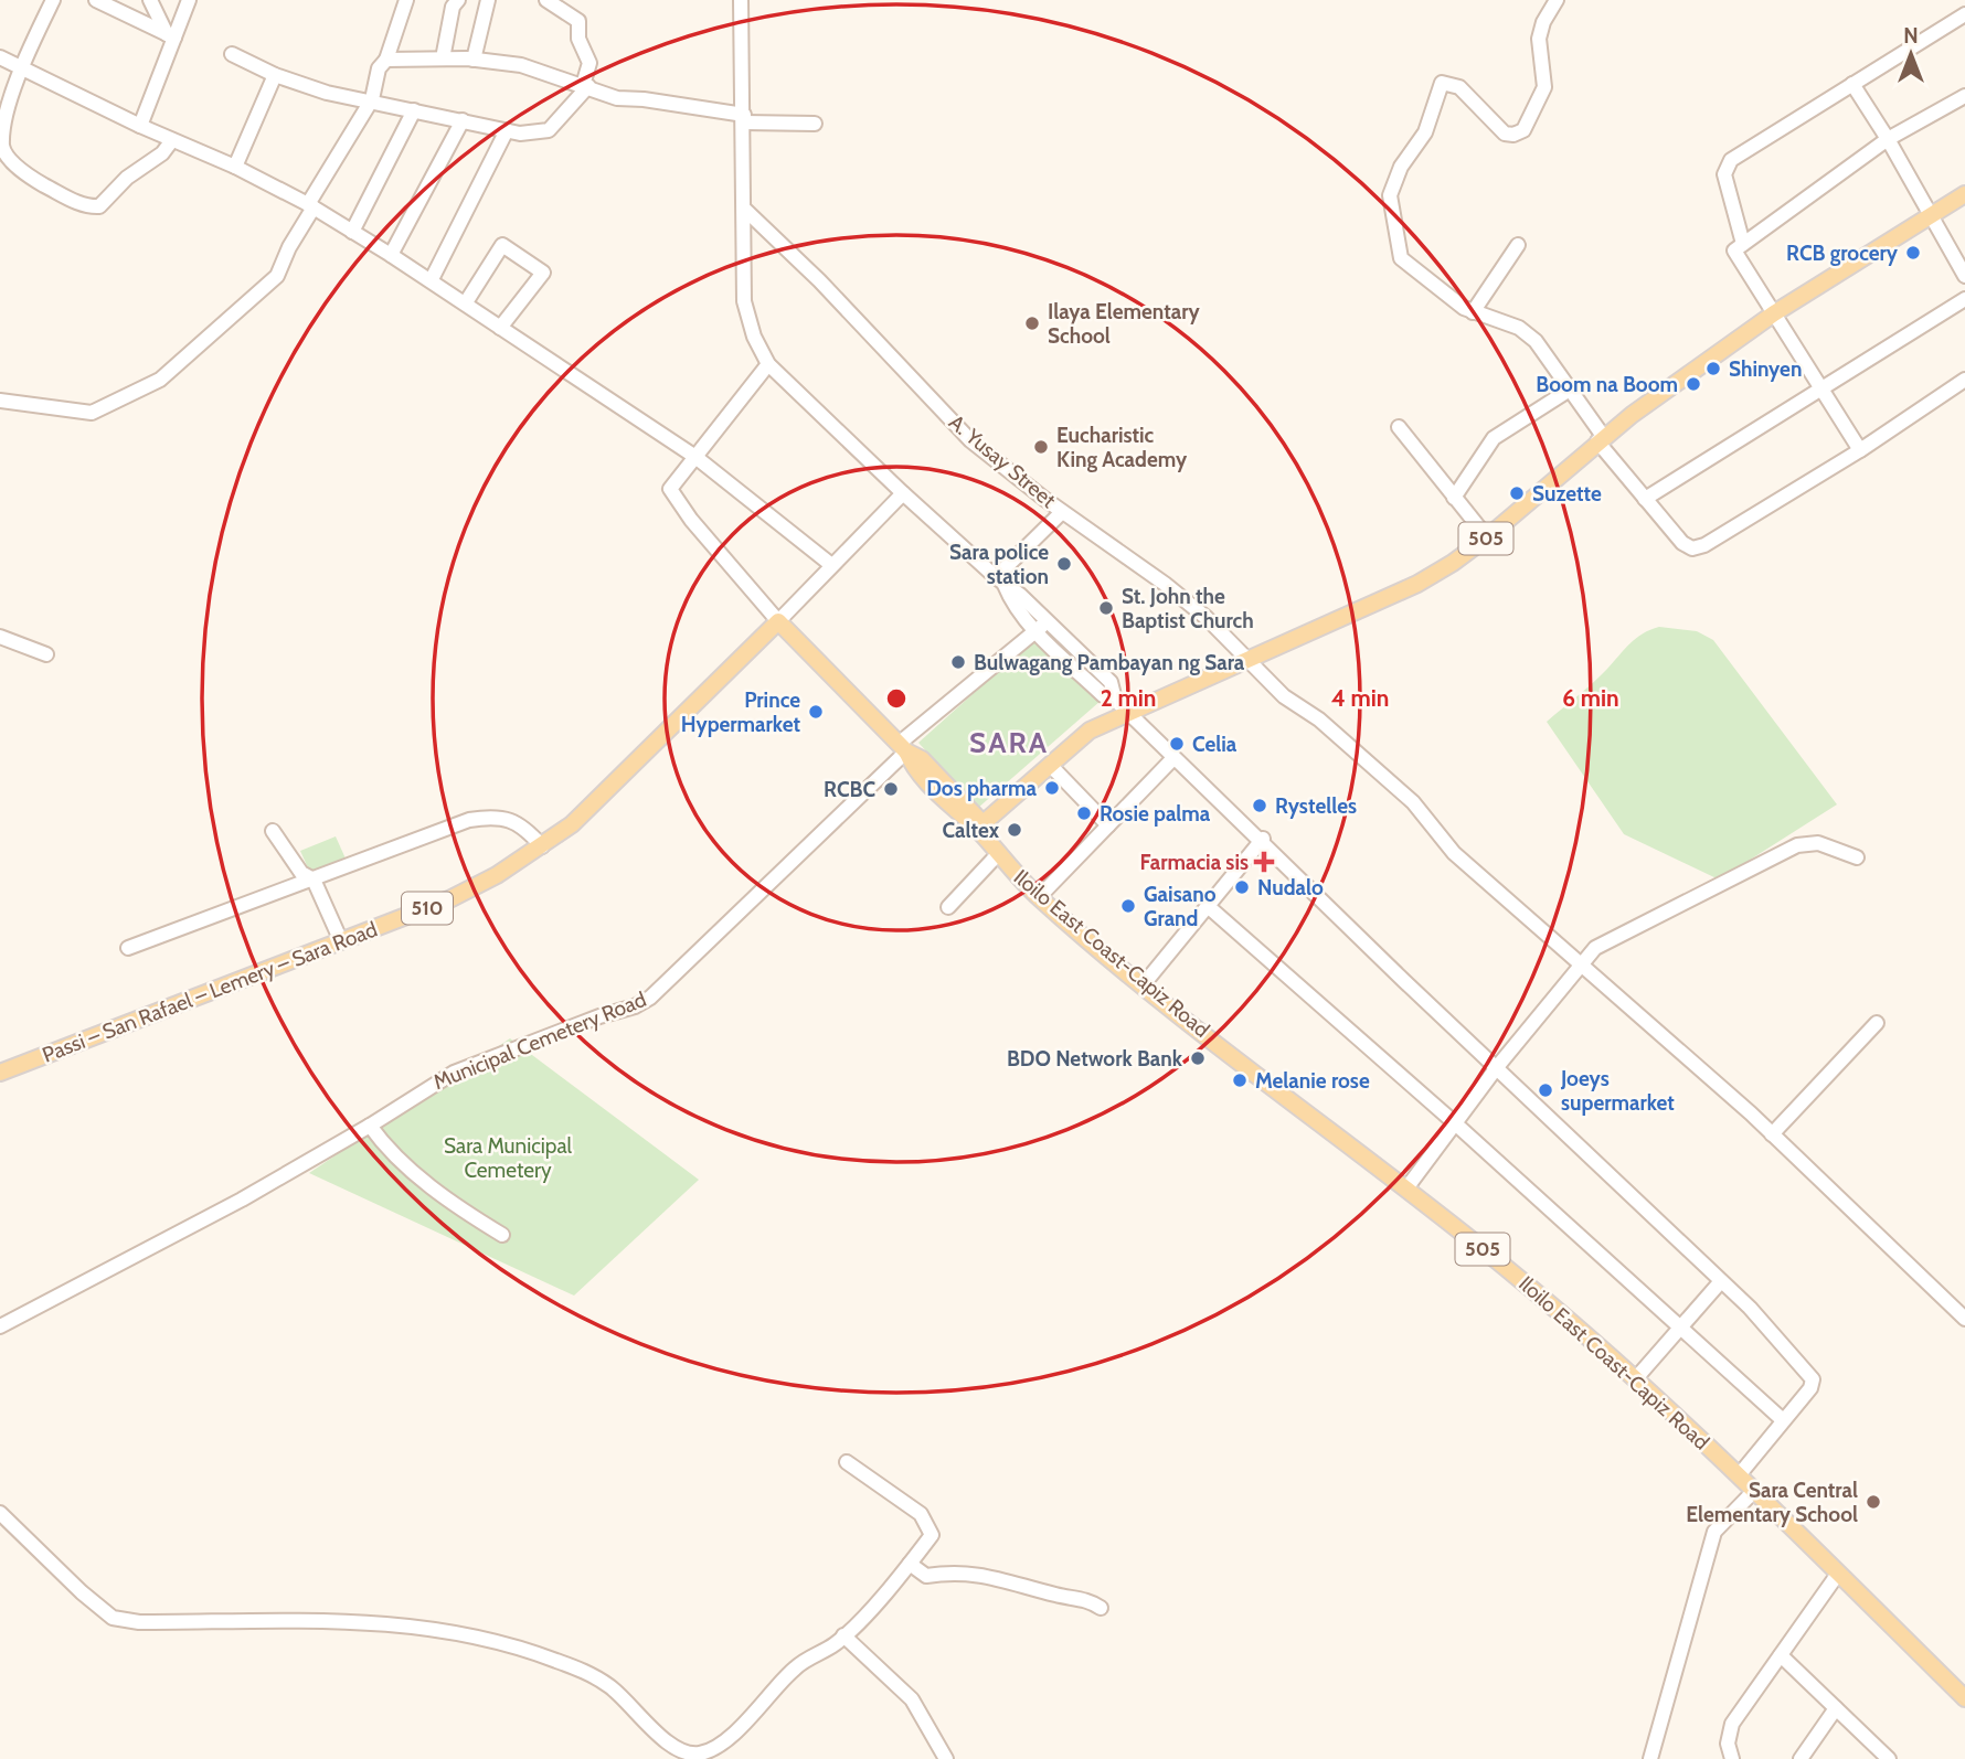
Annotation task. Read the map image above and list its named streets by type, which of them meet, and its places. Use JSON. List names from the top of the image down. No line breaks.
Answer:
{"streets":{"main road":["505","510","Iloilo East Coast-Capiz Road","Passi – San Rafael – Lemery – Sara Road"],"street":["A. Yusay Street","Municipal Cemetery Road"]},"crossings":[["A. Yusay Street","505"],["505","Iloilo East Coast-Capiz Road"]],"districts":["SARA"],"parks":["Sara Municipal Cemetery"],"places":{"other":["RCB grocery","Ilaya Elementary School","Shinyen","Boom na Boom","Eucharistic King Academy","Suzette","Sara police station","St. John the Baptist Church","Bulwagang Pambayan ng Sara","Prince Hypermarket","Celia","Dos pharma","RCBC","Rystelles","Rosie palma","Caltex","Nudalo","Gaisano Grand","BDO Network Bank","Melanie rose","Joeys supermarket","Sara Central Elementary School"],"health":["Farmacia sis"]},"north":"top","rings":["2 min","4 min","6 min"]}
